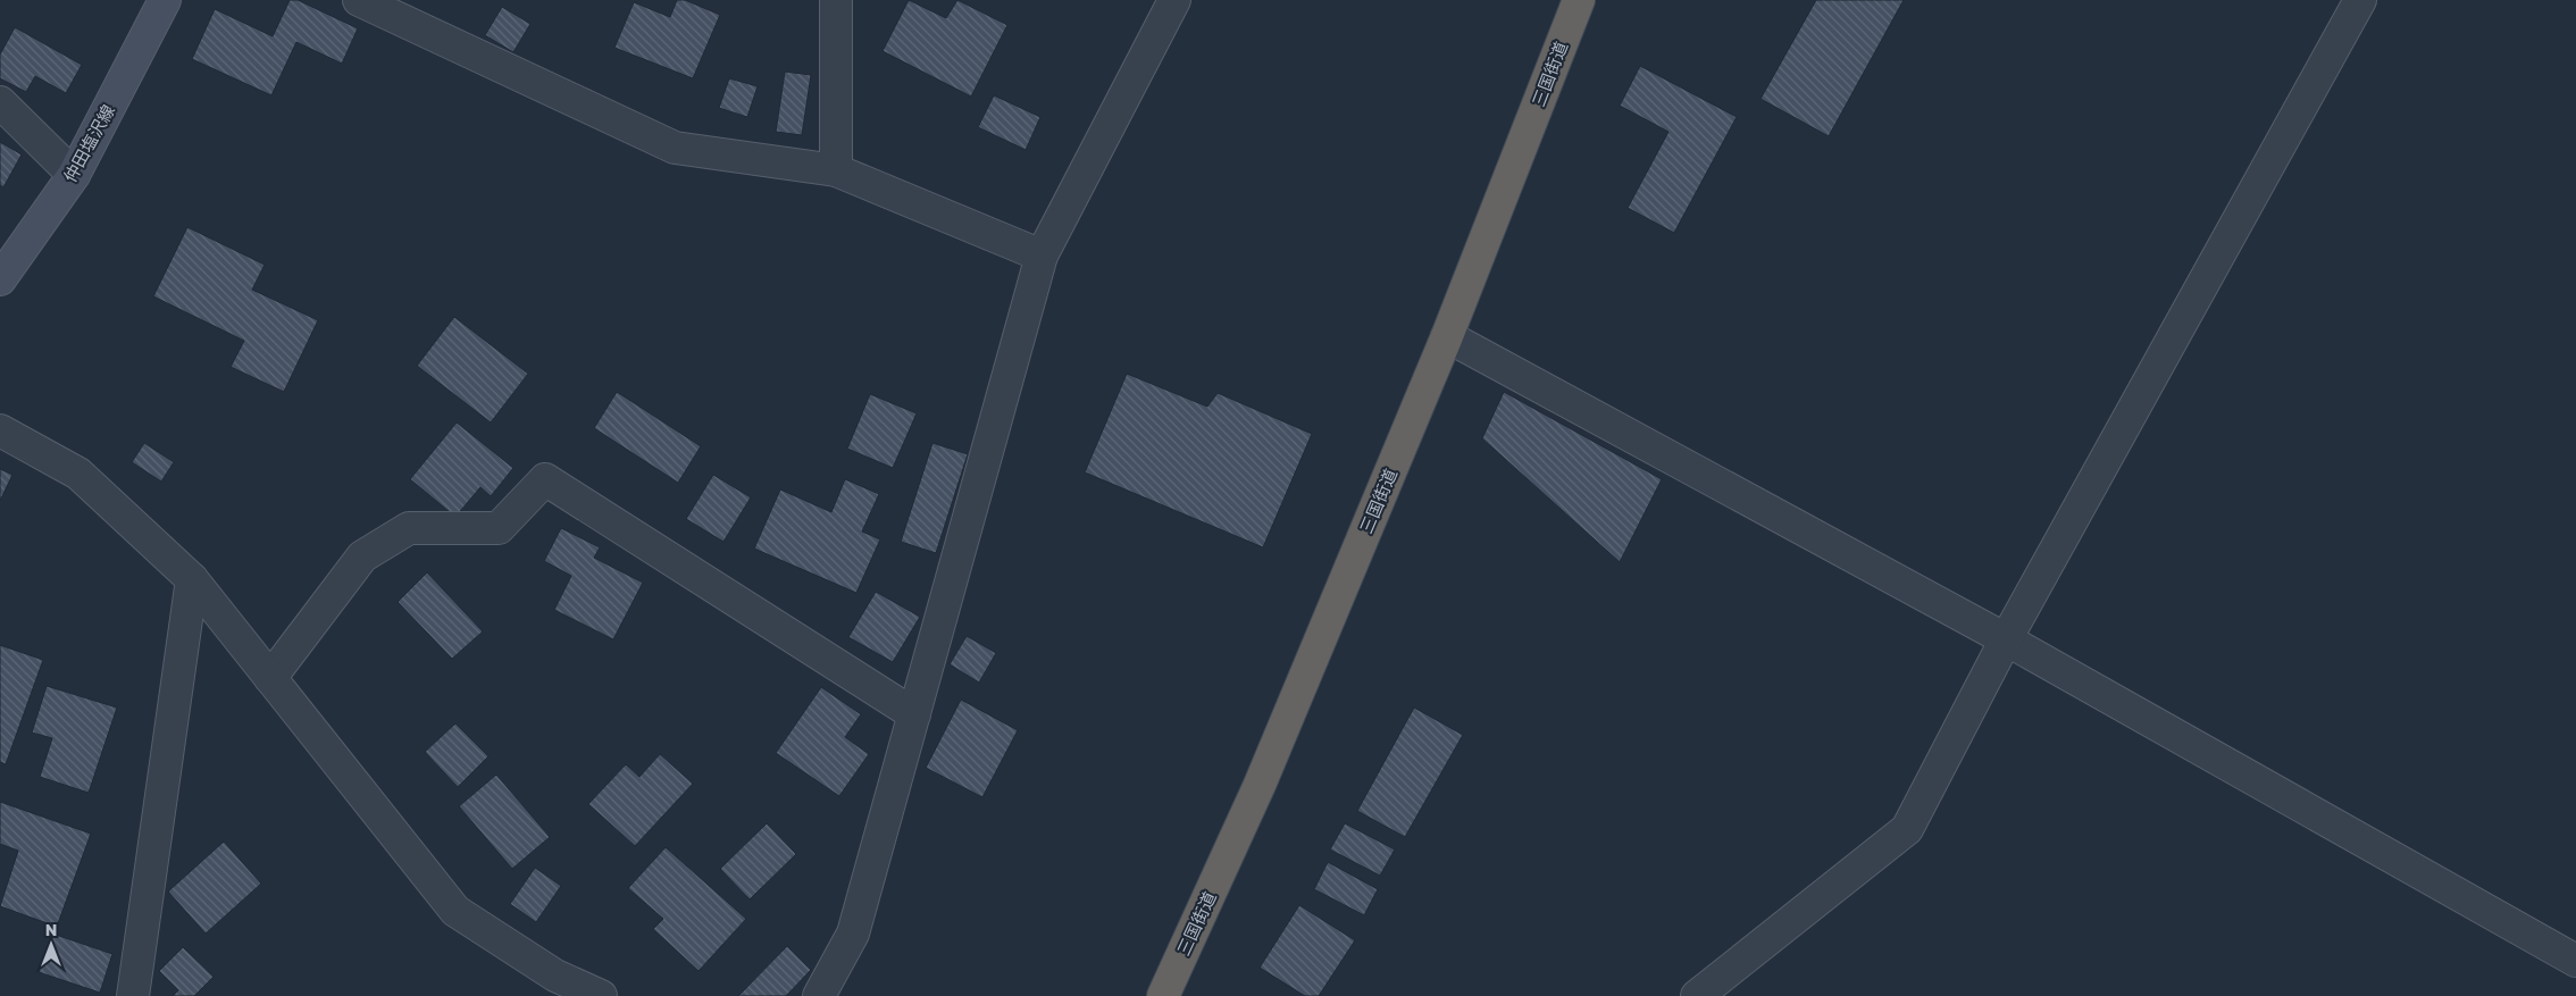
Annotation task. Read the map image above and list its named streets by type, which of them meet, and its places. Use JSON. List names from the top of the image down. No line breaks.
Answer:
{"streets":{"highway":["三国街道"],"main road":["仲田塩沢線"]},"north":"top"}
